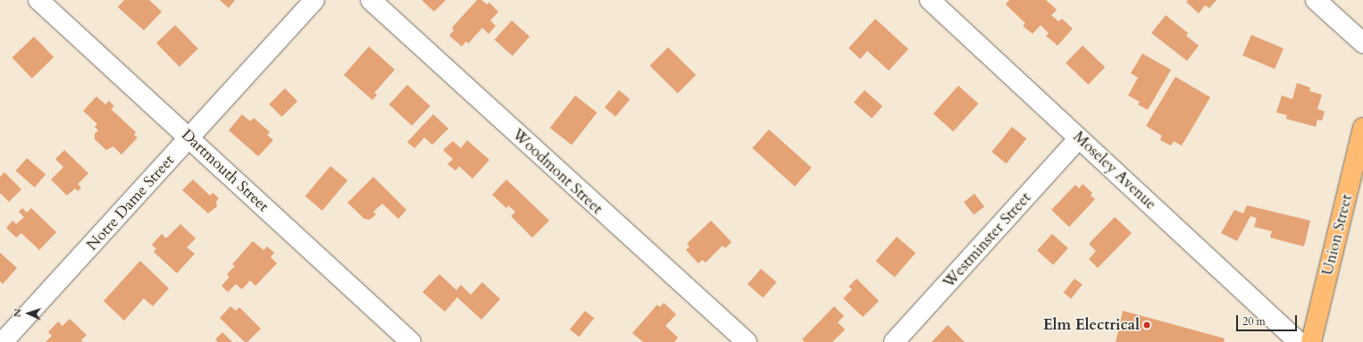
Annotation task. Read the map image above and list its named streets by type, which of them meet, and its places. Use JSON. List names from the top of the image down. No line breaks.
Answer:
{"streets":{"main road":["Union Street"],"street":["Dartmouth Street","Moseley Avenue","Woodmont Street","Notre Dame Street","Westminster Street"]},"crossings":[["Dartmouth Street","Notre Dame Street"],["Moseley Avenue","Westminster Street"]],"places":["Elm Electrical"],"scale_bar":"20 m","north":"left"}
